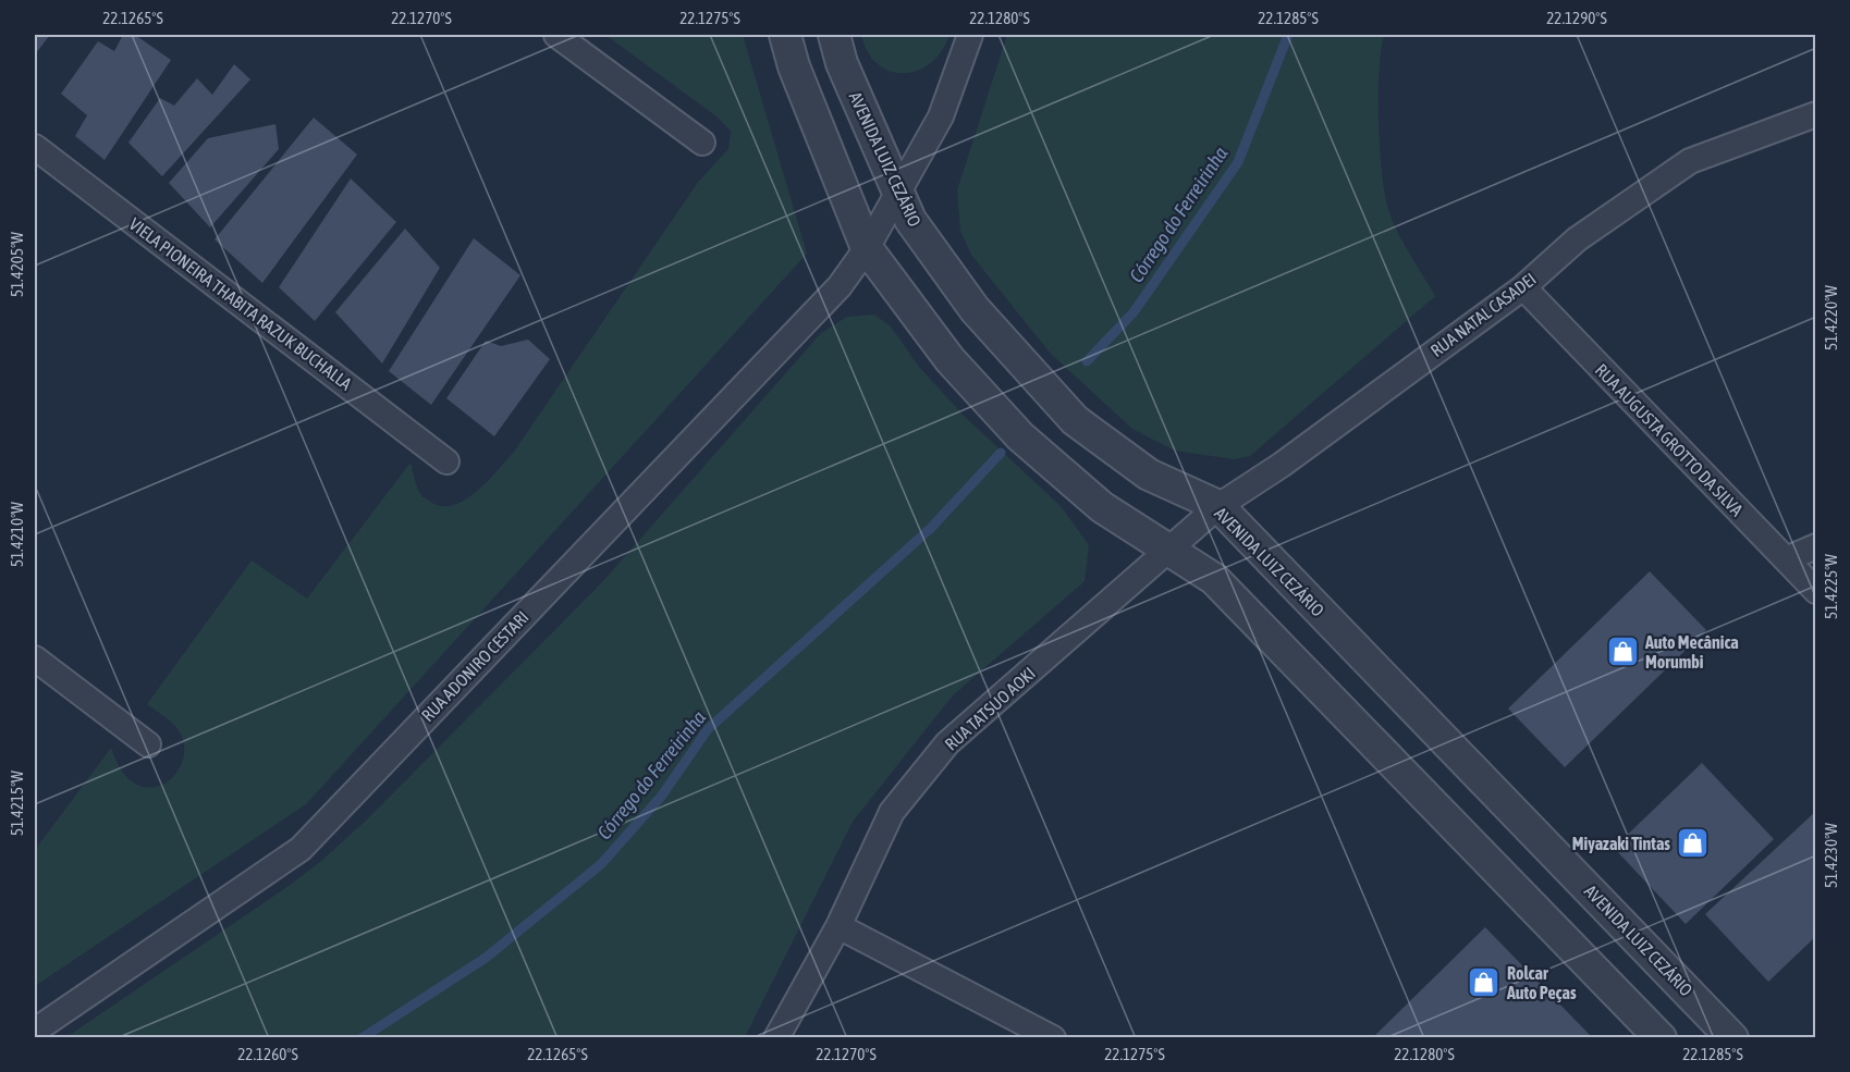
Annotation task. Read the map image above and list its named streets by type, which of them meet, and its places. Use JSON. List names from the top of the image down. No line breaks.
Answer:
{"streets":{"street":["AVENIDA LUIZ CEZÁRIO","VIELA PIONEIRA THABITA RAZUK BUCHALLA","RUA NATAL CASADEI","RUA AUGUSTA GROTTO DA SILVA","RUA ADONIRO CESTARI","RUA TATSUO AOKI"]},"crossings":[["AVENIDA LUIZ CEZÁRIO","RUA NATAL CASADEI"],["AVENIDA LUIZ CEZÁRIO","RUA ADONIRO CESTARI"],["RUA NATAL CASADEI","RUA AUGUSTA GROTTO DA SILVA"],["RUA NATAL CASADEI","RUA TATSUO AOKI"]],"water":["Córrego do Ferreirinha"],"places":{"shop":["Auto Mecânica Morumbi","Miyazaki Tintas","Rolcar Auto Peças"]},"coordinates":["22.1265°S","22.1270°S","22.1275°S","22.1280°S","22.1285°S","22.1290°S","51.4205°W","51.4220°W","51.4210°W","51.4225°W","51.4215°W","51.4230°W","22.1260°S"]}
